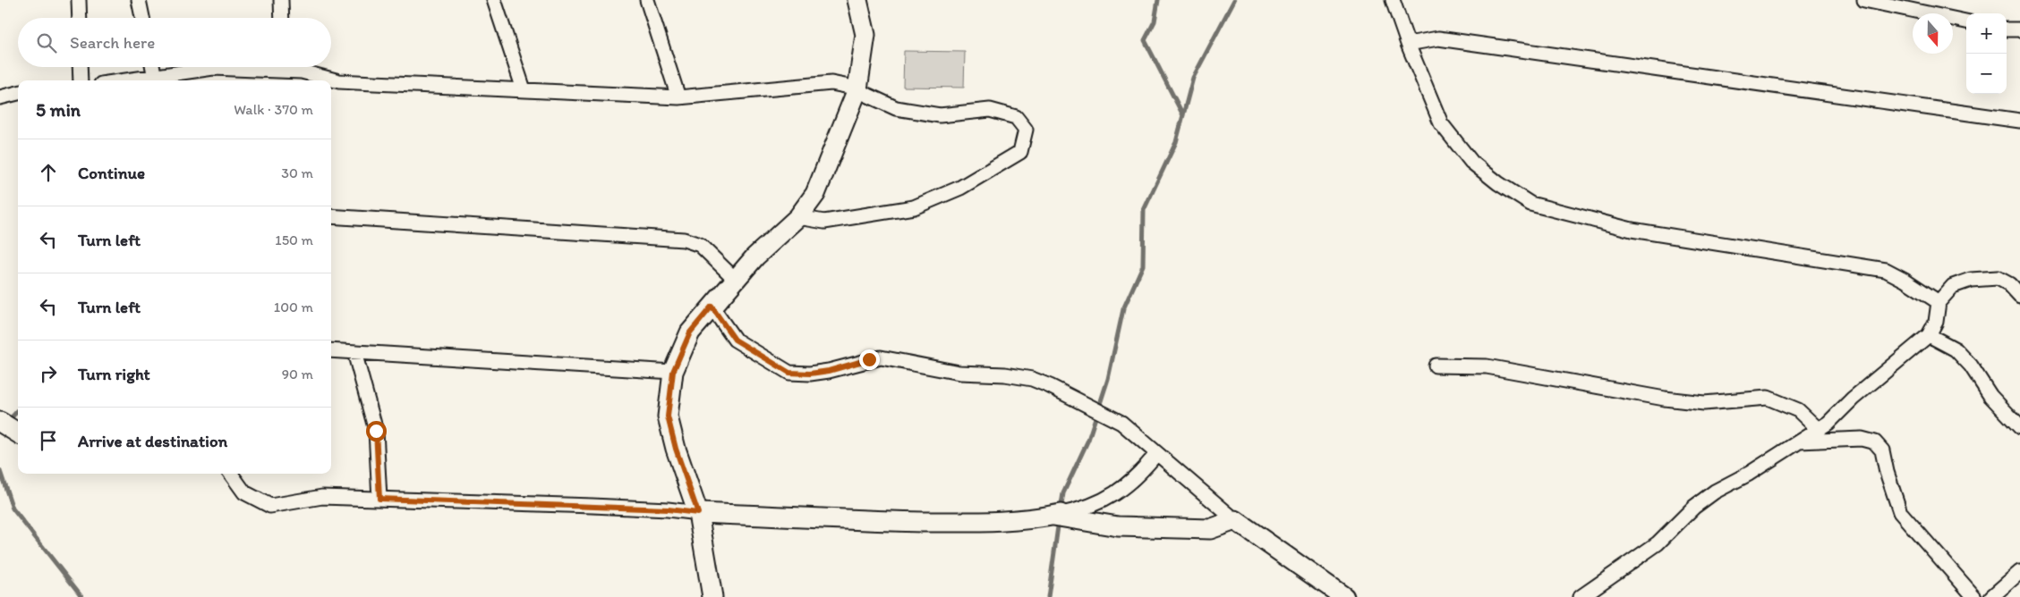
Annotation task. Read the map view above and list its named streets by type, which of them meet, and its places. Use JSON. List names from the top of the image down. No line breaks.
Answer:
{"north":"bottom","page":{"map_buttons":["+","−"],"search":"Search here","heading":["5 min","Walk · 370 m"],"list":[["Continue","30 m"],["Turn left","150 m"],["Turn left","100 m"],["Turn right","90 m"],"Arrive at destination"]}}
